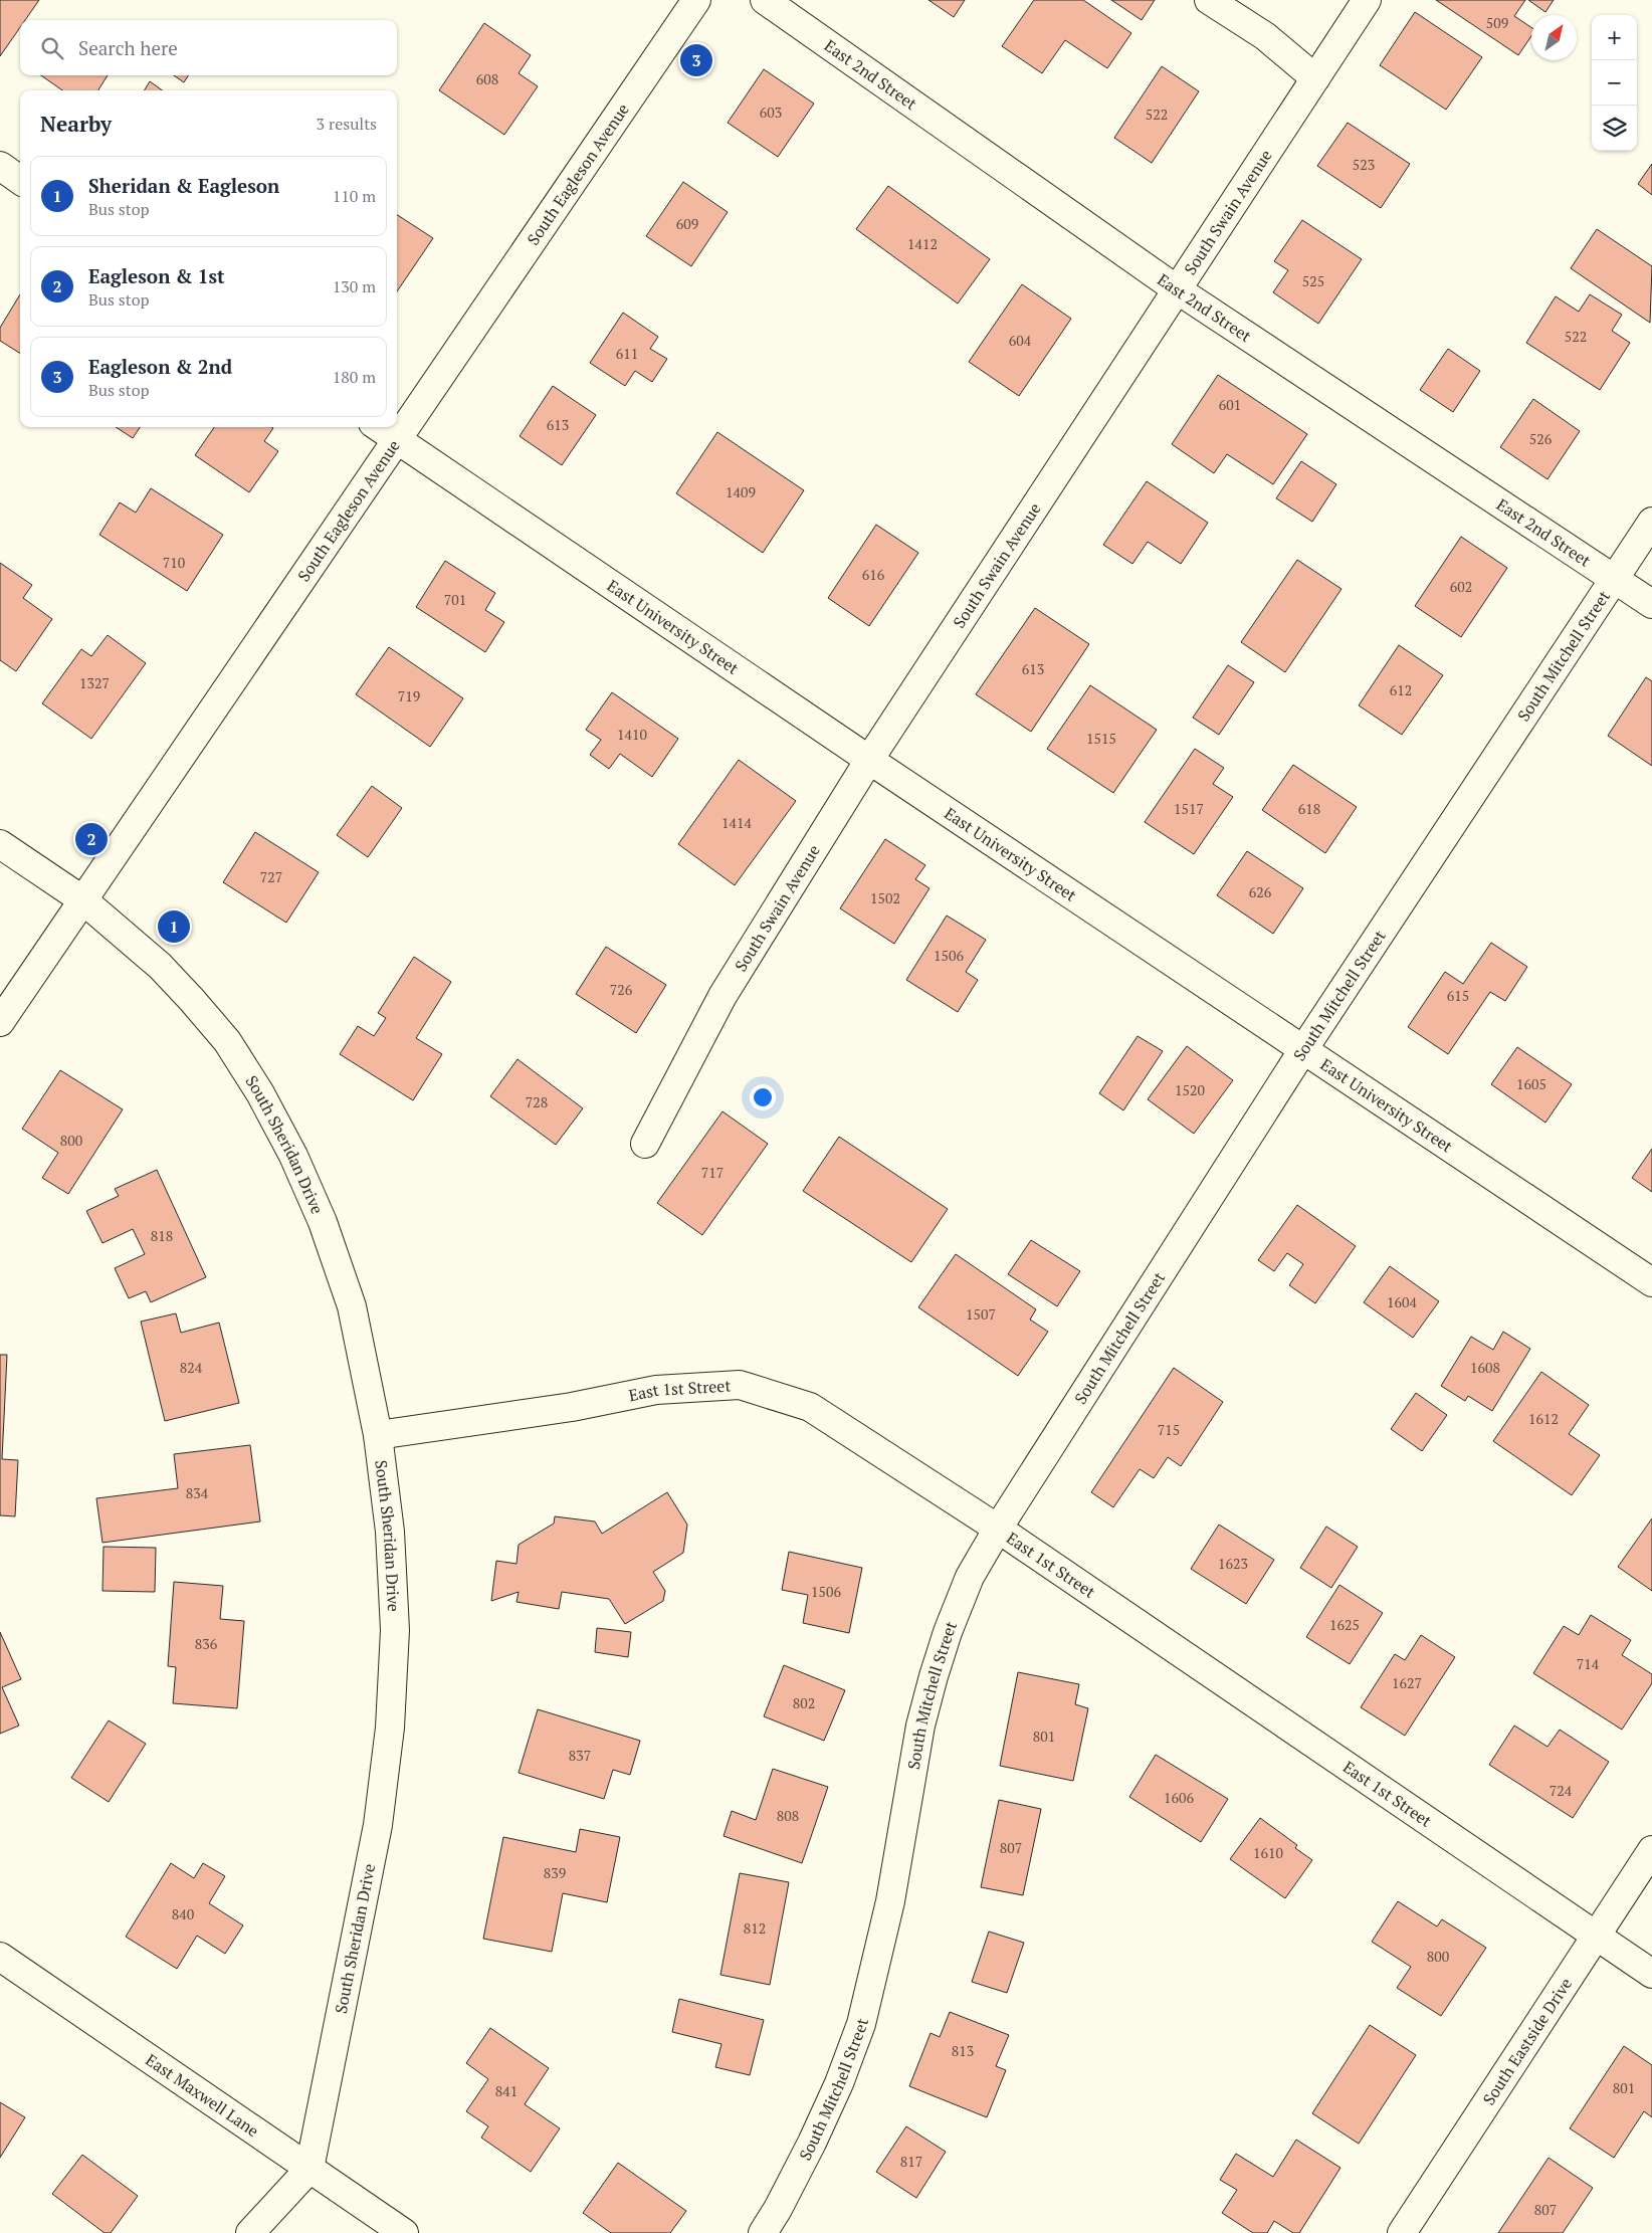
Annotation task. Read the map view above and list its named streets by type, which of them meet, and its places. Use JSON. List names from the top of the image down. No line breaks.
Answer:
{"streets":{"street":["East 2nd Street","South Eagleson Avenue","South Swain Avenue","East University Street","South Mitchell Street","South Sheridan Drive","East 1st Street","South Eastside Drive","East Maxwell Lane"]},"crossings":[["East 2nd Street","South Swain Avenue"],["East 2nd Street","South Mitchell Street"],["South Eagleson Avenue","East University Street"],["South Eagleson Avenue","South Sheridan Drive"],["South Swain Avenue","East University Street"],["East University Street","South Mitchell Street"],["South Mitchell Street","East 1st Street"],["South Sheridan Drive","East 1st Street"],["South Sheridan Drive","East Maxwell Lane"],["East 1st Street","South Eastside Drive"]],"house_numbers":["509","608","603","522","523","609","1412","525","522","604","611","601","613","526","1409","710","616","602","701","613","1327","612","719","1410","1515","1517","618","1414","727","626","1502","1506","726","615","1605","1520","728","800","717","818","1604","1507","824","1608","1612","715","834","1623","1506","1625","836","714","1627","802","801","837","724","1606","808","807","1610","839","840","812","800","813","801","841","817","807"],"north":"top right","page":{"map_buttons":["+","−"],"search":"Search here","pins":["3","2","1"],"heading":["Nearby","3 results"],"list":[{"mark":"1","name":"Sheridan & Eagleson","note":"Bus stop","value":"110 m"},{"mark":"2","name":"Eagleson & 1st","note":"Bus stop","value":"130 m"},{"mark":"3","name":"Eagleson & 2nd","note":"Bus stop","value":"180 m"}]}}
